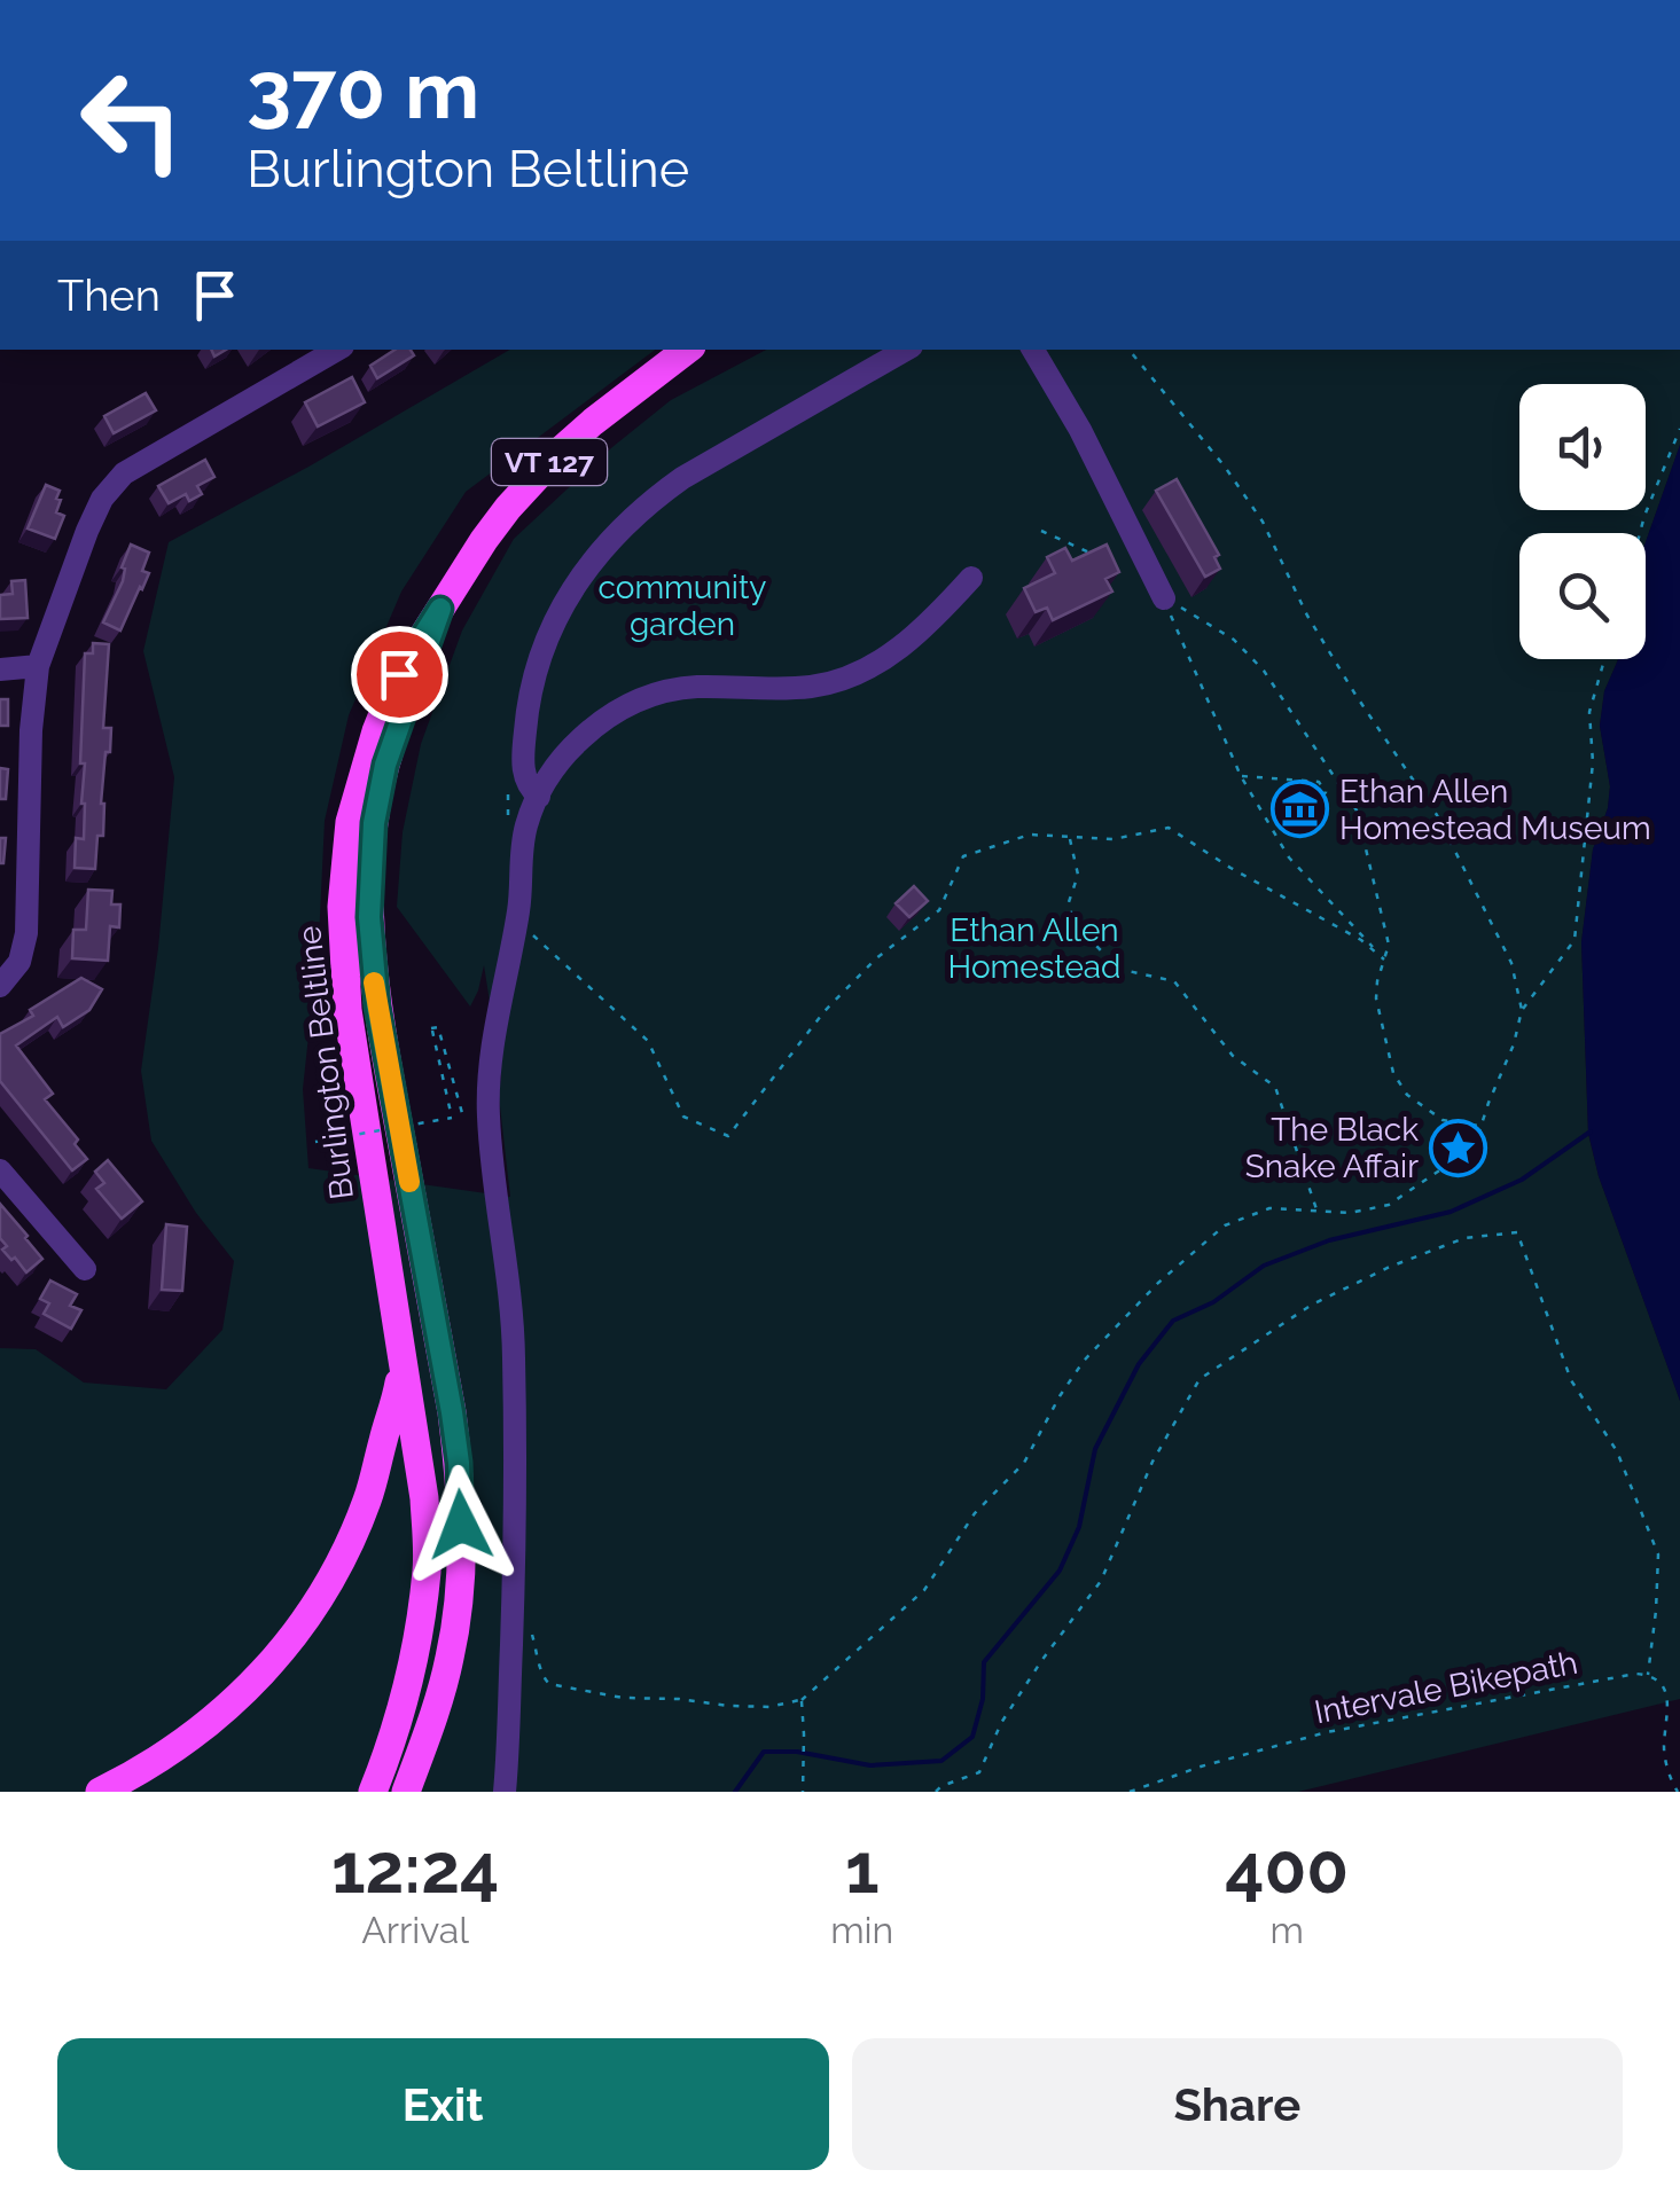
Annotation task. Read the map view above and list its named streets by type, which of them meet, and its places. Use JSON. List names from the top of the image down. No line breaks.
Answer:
{"streets":{"main road":["VT 127","Burlington Beltline"],"path":["Intervale Bikepath"]},"parks":["community garden","Ethan Allen Homestead"],"places":{"museum":["Ethan Allen Homestead Museum"],"place":["The Black Snake Affair"]},"page":{"turn":["370 m","Burlington Beltline"],"then":"Then","eta":["12:24","Arrival","1","min","400","m"],"buttons":["Exit","Share"]}}
